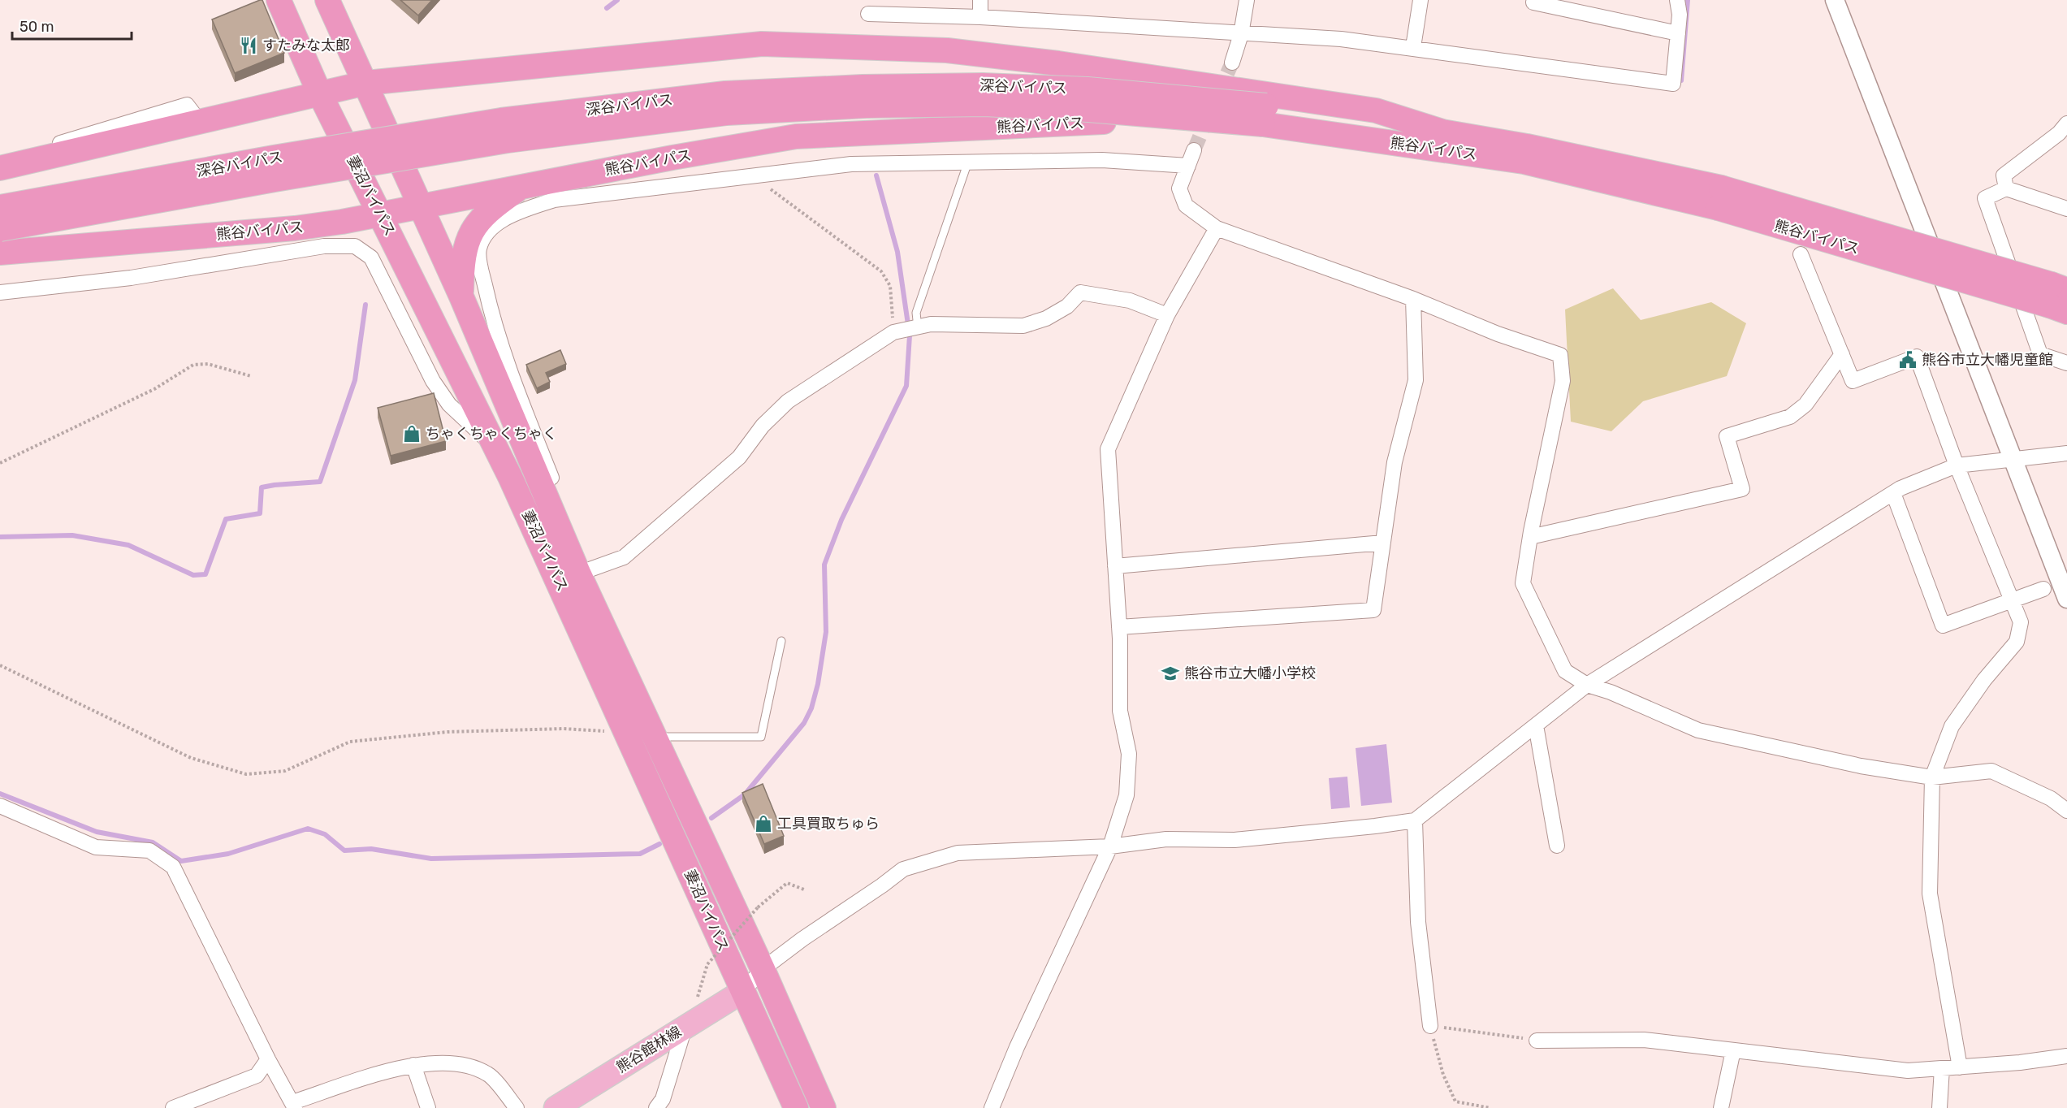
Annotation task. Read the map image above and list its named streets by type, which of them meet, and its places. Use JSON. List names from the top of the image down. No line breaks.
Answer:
{"streets":{"highway":["深谷バイパス","熊谷バイパス","妻沼バイパス"],"main road":["熊谷館林線"]},"crossings":[["深谷バイパス","熊谷バイパス"],["熊谷バイパス","妻沼バイパス"],["妻沼バイパス","熊谷館林線"]],"places":{"restaurant":["すたみな太郎"],"public building":["熊谷市立大幡児童館"],"shop":["ちゃくちゃくちゃく","工具買取ちゅら"],"school or university":["熊谷市立大幡小学校"]},"scale_bar":"50 m"}
